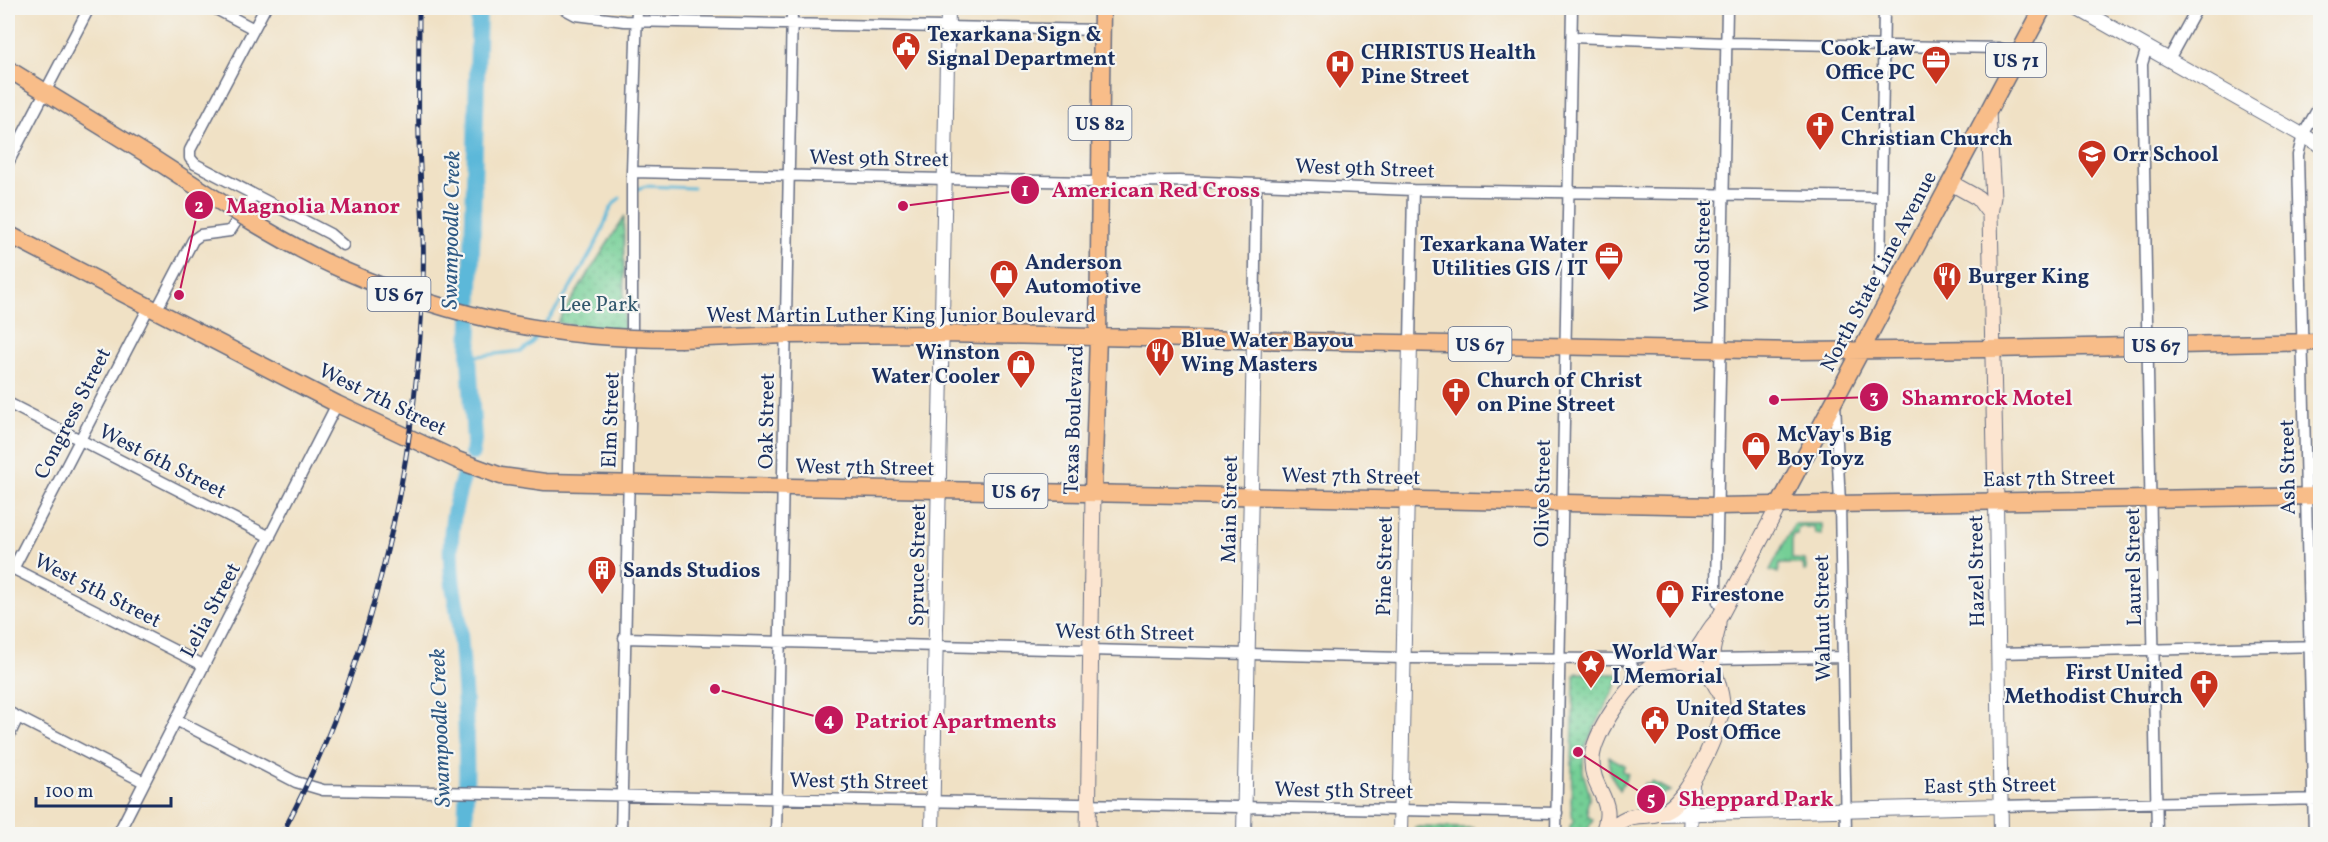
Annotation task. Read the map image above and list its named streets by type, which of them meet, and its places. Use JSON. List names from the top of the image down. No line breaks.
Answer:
{"streets":{"main road":["US 71","US 82","North State Line Avenue","US 67","West Martin Luther King Junior Boulevard","West 7th Street","Texas Boulevard","East 7th Street","Hazel Street"],"street":["West 9th Street","Wood Street","Congress Street","Elm Street","Oak Street","West 6th Street","Ash Street","Olive Street","Main Street","Spruce Street","Pine Street","Laurel Street","West 5th Street","Lelia Street","Walnut Street","East 5th Street"]},"crossings":[["West 9th Street","Wood Street"],["West 9th Street","Elm Street"],["West 9th Street","Texas Boulevard"],["West 9th Street","Oak Street"],["West 9th Street","Olive Street"],["West 9th Street","Main Street"],["West 9th Street","Spruce Street"],["West 9th Street","Pine Street"],["Wood Street","North State Line Avenue"],["Wood Street","West Martin Luther King Junior Boulevard"],["Wood Street","West 7th Street"],["North State Line Avenue","US 67"],["North State Line Avenue","West Martin Luther King Junior Boulevard"],["North State Line Avenue","West 7th Street"],["North State Line Avenue","West 6th Street"],["North State Line Avenue","East 7th Street"],["North State Line Avenue","Hazel Street"],["North State Line Avenue","Walnut Street"],["North State Line Avenue","East 5th Street"],["US 67","West Martin Luther King Junior Boulevard"],["US 67","Ash Street"],["US 67","Laurel Street"],["US 67","Hazel Street"],["West Martin Luther King Junior Boulevard","Texas Boulevard"],["West Martin Luther King Junior Boulevard","Oak Street"],["West Martin Luther King Junior Boulevard","Olive Street"],["West Martin Luther King Junior Boulevard","Main Street"],["West Martin Luther King Junior Boulevard","Spruce Street"],["West Martin Luther King Junior Boulevard","Pine Street"],["West 7th Street","Congress Street"],["West 7th Street","Elm Street"],["West 7th Street","Texas Boulevard"],["West 7th Street","Oak Street"],["West 7th Street","East 7th Street"],["West 7th Street","Olive Street"],["West 7th Street","Main Street"],["West 7th Street","Spruce Street"],["West 7th Street","Pine Street"],["West 7th Street","Lelia Street"],["Congress Street","West 6th Street"],["Congress Street","West 5th Street"],["Elm Street","West 6th Street"],["Elm Street","West 5th Street"],["Texas Boulevard","West 6th Street"],["Texas Boulevard","West 5th Street"],["Oak Street","West 6th Street"],["Oak Street","West 5th Street"],["West 6th Street","Olive Street"],["West 6th Street","Main Street"],["West 6th Street","Spruce Street"],["West 6th Street","Pine Street"],["West 6th Street","Lelia Street"],["Ash Street","East 7th Street"],["Ash Street","East 5th Street"],["East 7th Street","Laurel Street"],["East 7th Street","Hazel Street"],["East 7th Street","Walnut Street"],["Olive Street","West 5th Street"],["Main Street","West 5th Street"],["Spruce Street","West 5th Street"],["Pine Street","West 5th Street"],["Laurel Street","East 5th Street"],["Hazel Street","East 5th Street"],["West 5th Street","Lelia Street"],["Walnut Street","East 5th Street"]],"water":["Swampoodle Creek"],"parks":["Lee Park"],"places":{"public building":["Texarkana Sign & Signal Department","United States Post Office"],"office":["Cook Law Office PC","Texarkana Water Utilities GIS / IT"],"hospital":["CHRISTUS Health Pine Street"],"church":["Central Christian Church","Church of Christ on Pine Street","First United Methodist Church"],"school or university":["Orr School"],"other":["American Red Cross","Magnolia Manor","Shamrock Motel","Patriot Apartments","Sheppard Park"],"shop":["Anderson Automotive","Winston Water Cooler","McVay's Big Boy Toyz","Firestone"],"restaurant":["Burger King","Blue Water Bayou Wing Masters"],"building":["Sands Studios"],"place":["World War I Memorial"]},"scale_bar":"100 m"}
